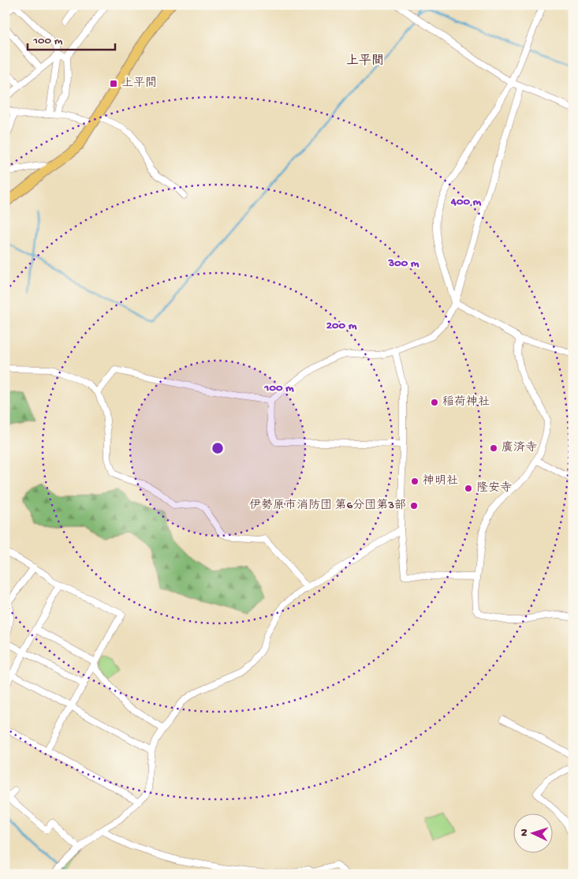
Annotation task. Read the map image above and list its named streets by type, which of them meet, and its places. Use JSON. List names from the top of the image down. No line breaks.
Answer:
{"districts":["上平間"],"places":{"transit":["上平間"],"other":["稲荷神社","廣済寺","神明社","隆安寺","伊勢原市消防団 第6分団第3部"]},"scale_bar":"100 m","north":"left","rings":["400 m","300 m","200 m","100 m"]}
